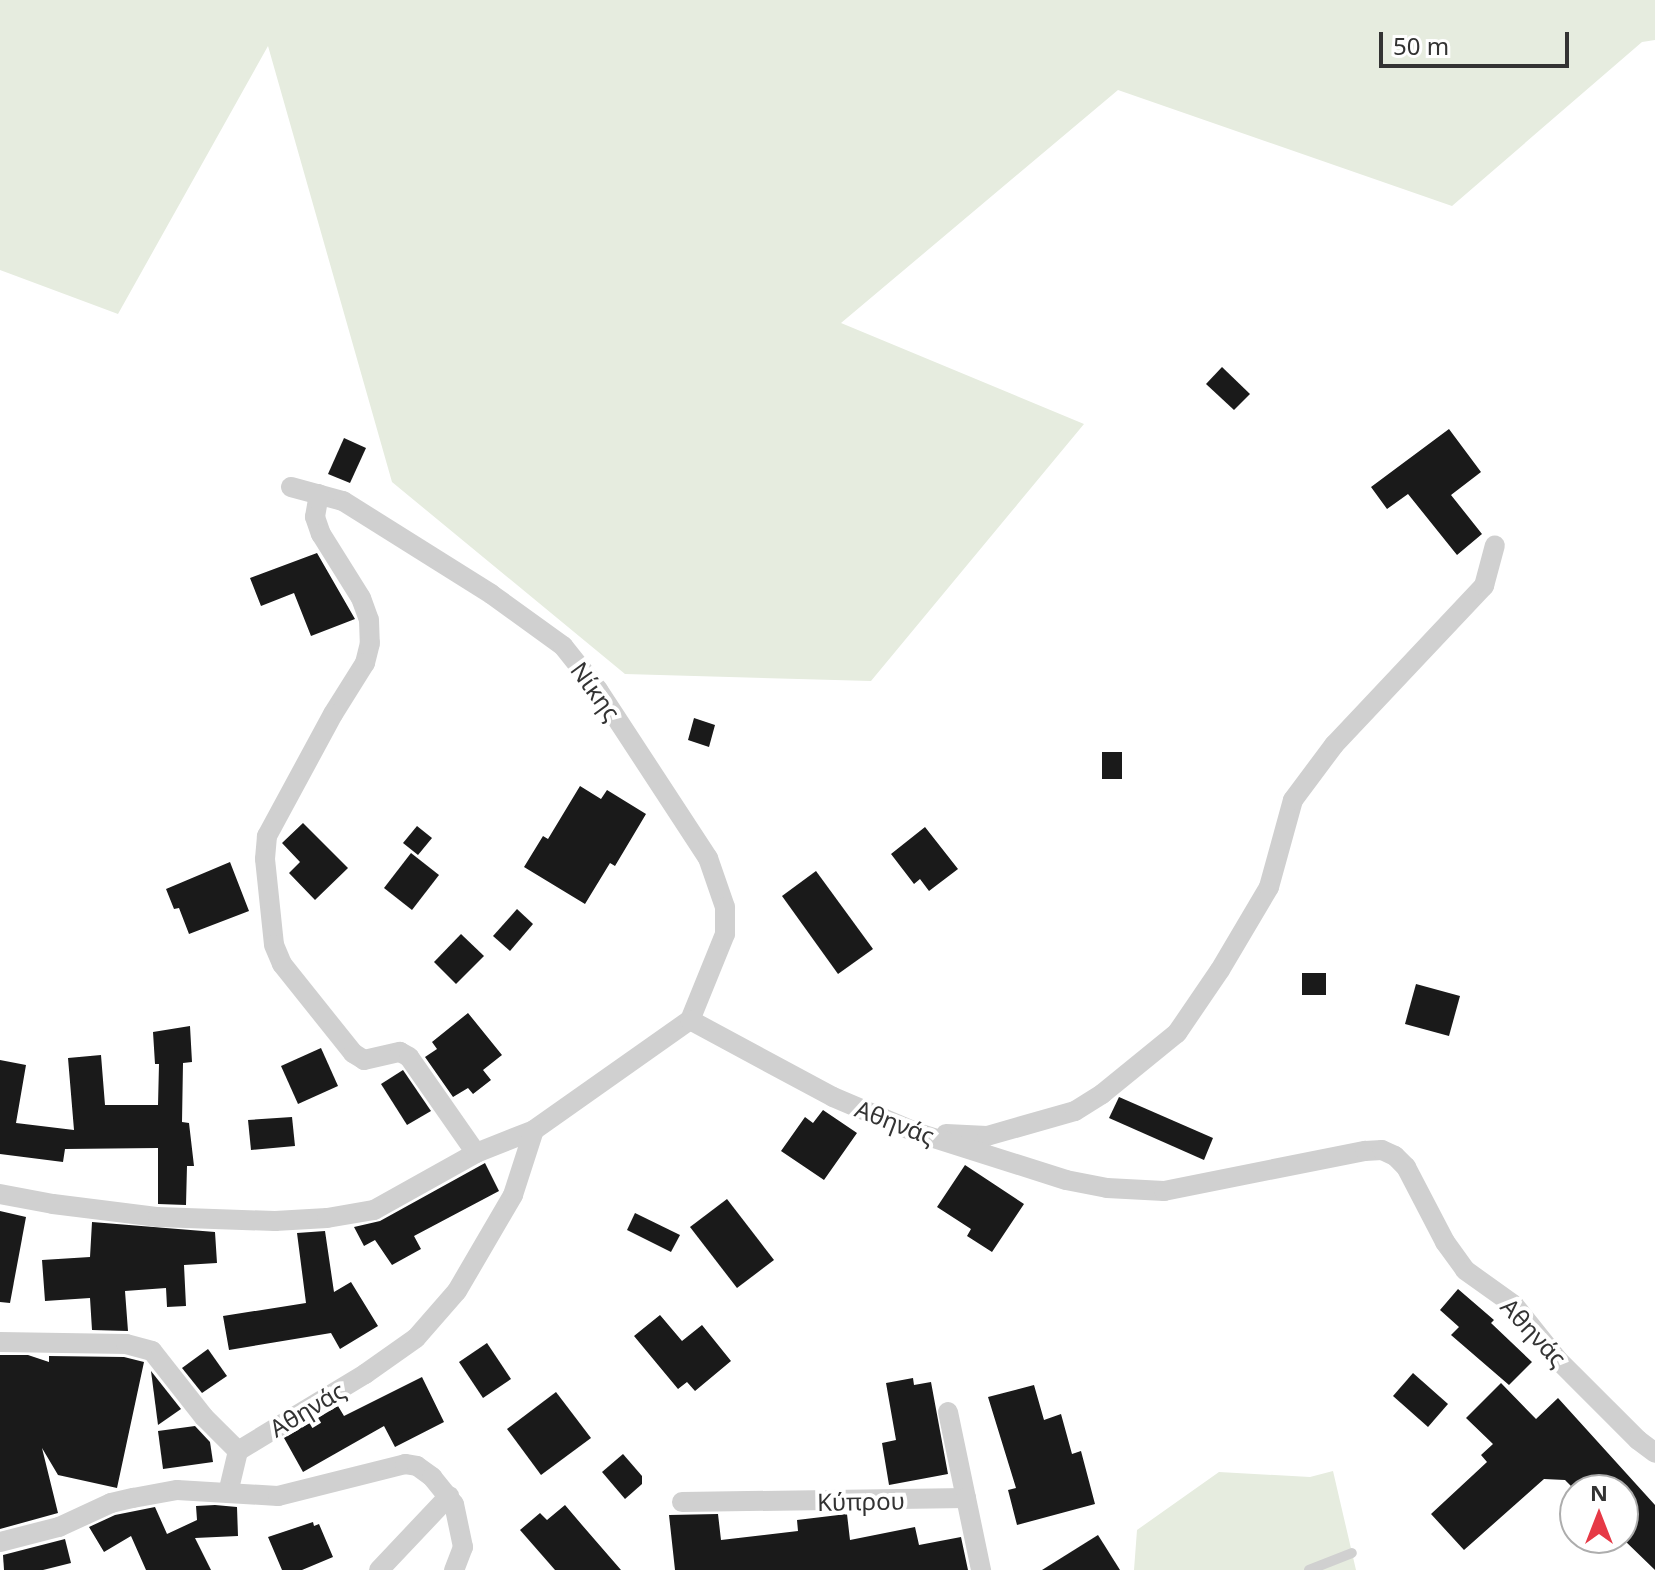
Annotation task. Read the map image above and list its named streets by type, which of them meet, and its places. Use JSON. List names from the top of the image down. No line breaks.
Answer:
{"streets":{"street":["Νίκης","Αθηνάς","Κύπρου"]},"crossings":[["Νίκης","Αθηνάς"]],"scale_bar":"50 m","north":"top"}
